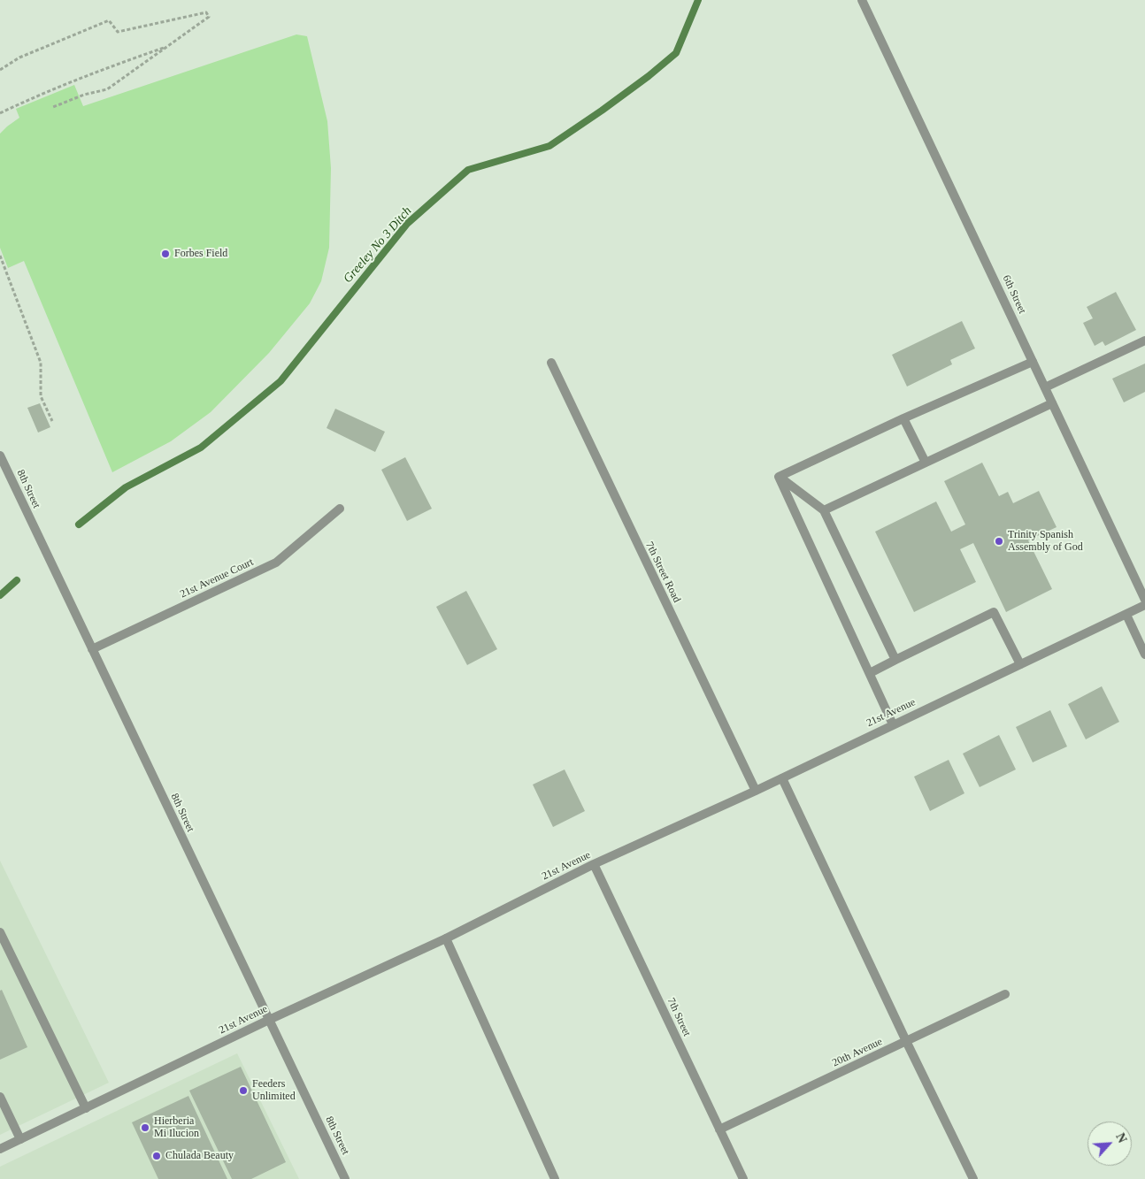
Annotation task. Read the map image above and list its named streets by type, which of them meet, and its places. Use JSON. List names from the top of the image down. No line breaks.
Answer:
{"streets":{"street":["6th Street","8th Street","7th Street Road","21st Avenue Court","21st Avenue","7th Street","20th Avenue"]},"crossings":[["8th Street","21st Avenue Court"],["8th Street","21st Avenue"],["7th Street Road","21st Avenue"],["21st Avenue","7th Street"],["7th Street","20th Avenue"]],"water":["Greeley No 3 Ditch"],"places":["Forbes Field","Trinity Spanish Assembly of God","Feeders Unlimited","Hierberia Mi Ilucion","Chulada Beauty"],"north":"top right"}
